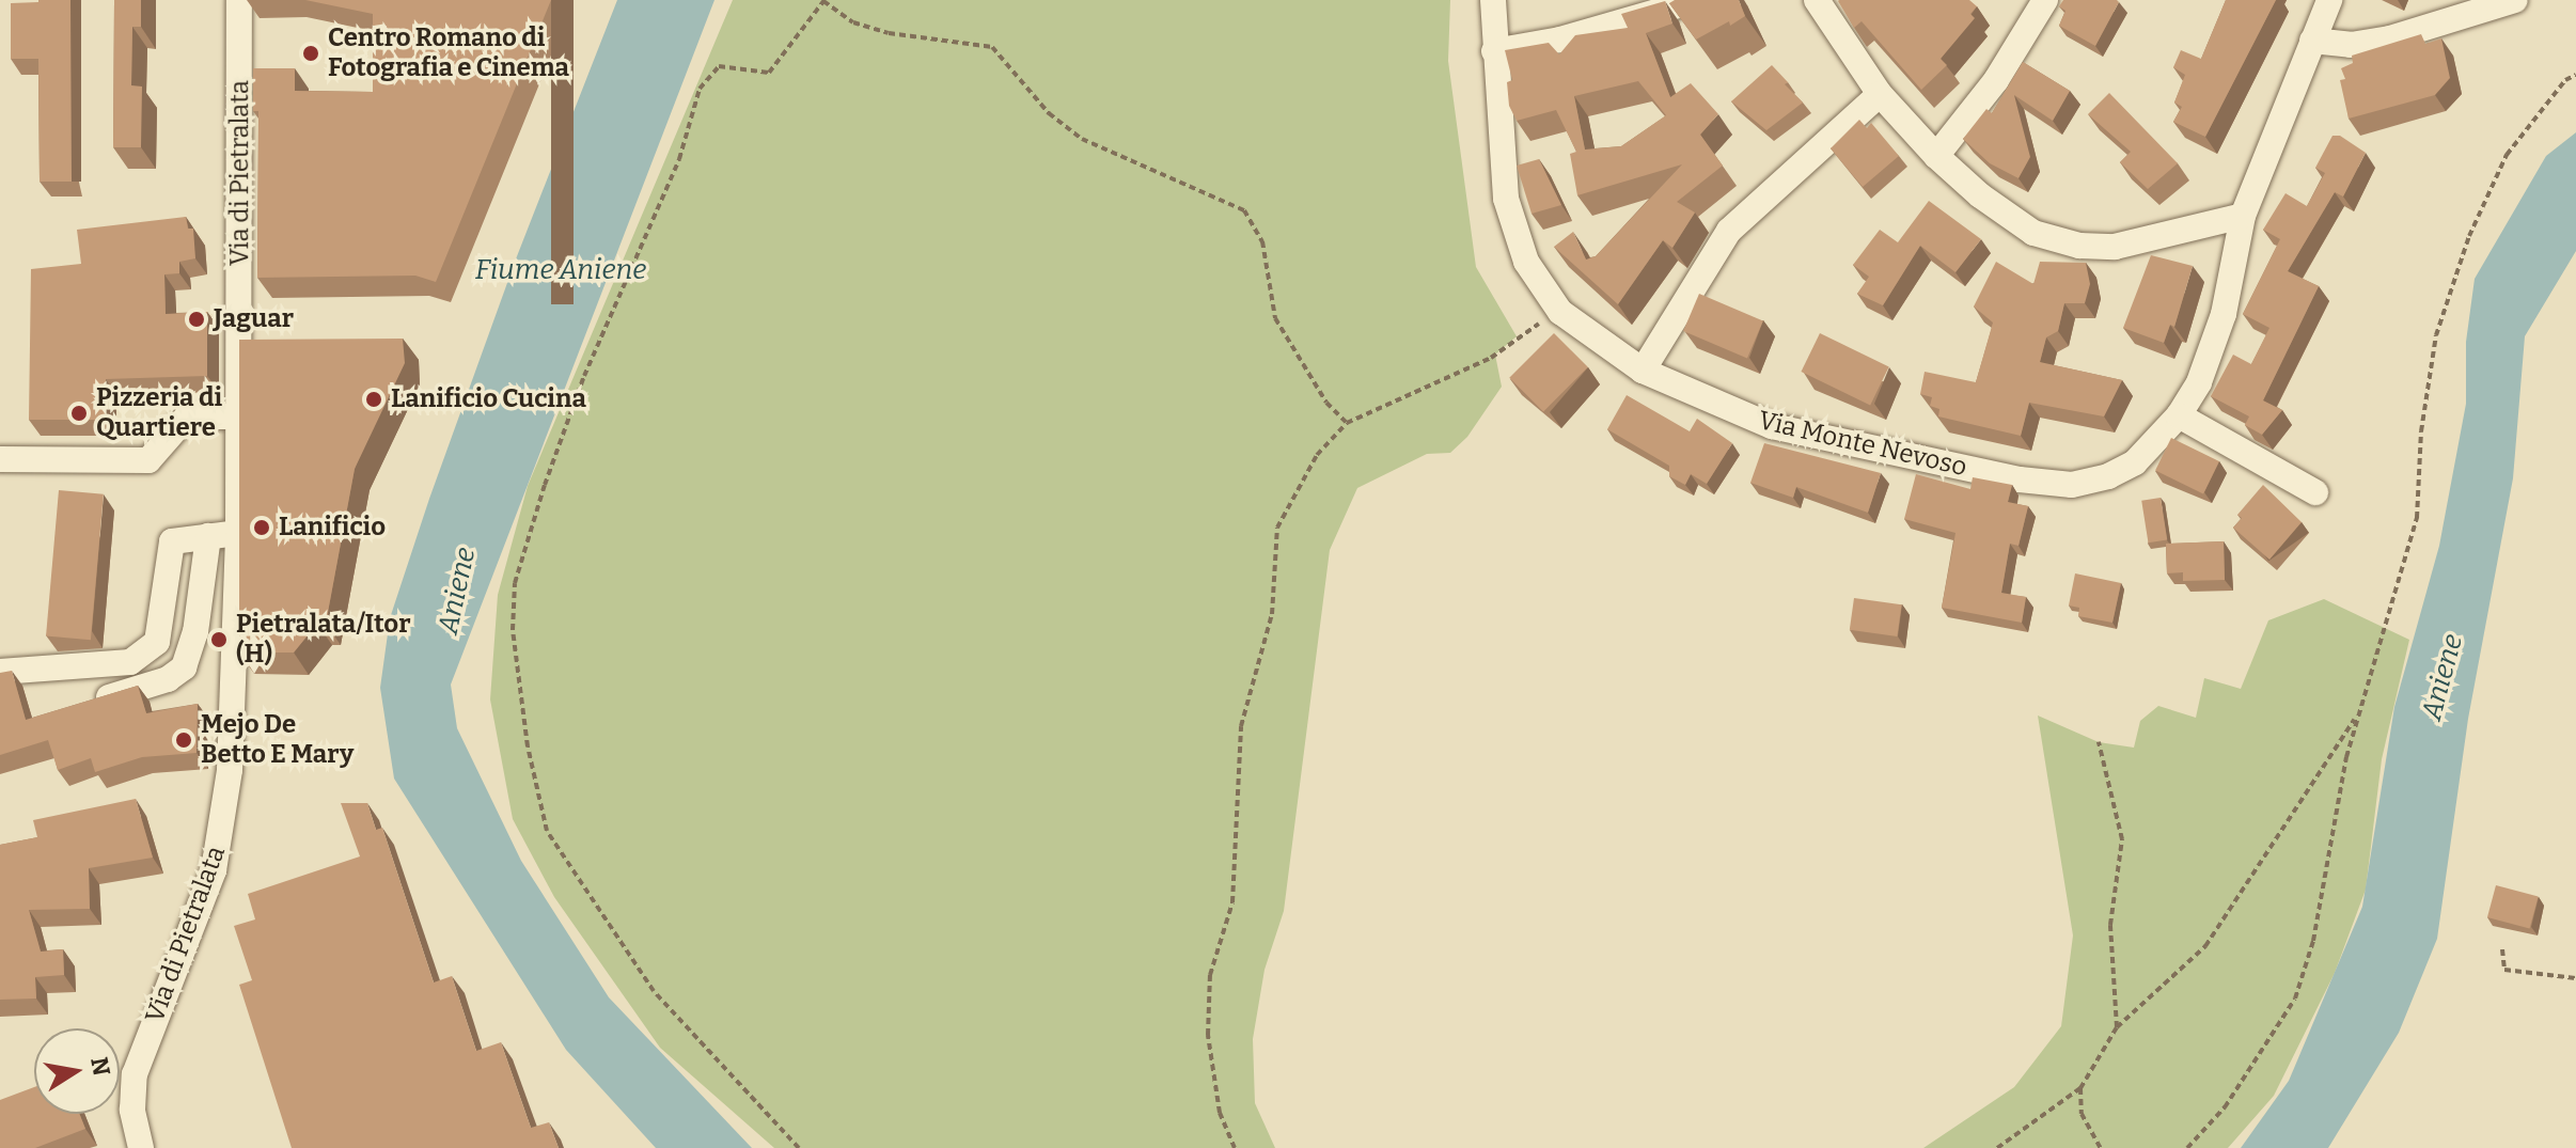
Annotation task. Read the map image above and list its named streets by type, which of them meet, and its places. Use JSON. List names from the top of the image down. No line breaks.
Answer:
{"streets":{"street":["Via di Pietralata","Via Monte Nevoso"]},"water":["Fiume Aniene","Aniene"],"places":["Centro Romano di Fotografia e Cinema","Jaguar","Lanificio Cucina","Pizzeria di Quartiere","Lanificio","Pietralata/Itor (H)","Mejo De Betto E Mary"],"north":"right"}
